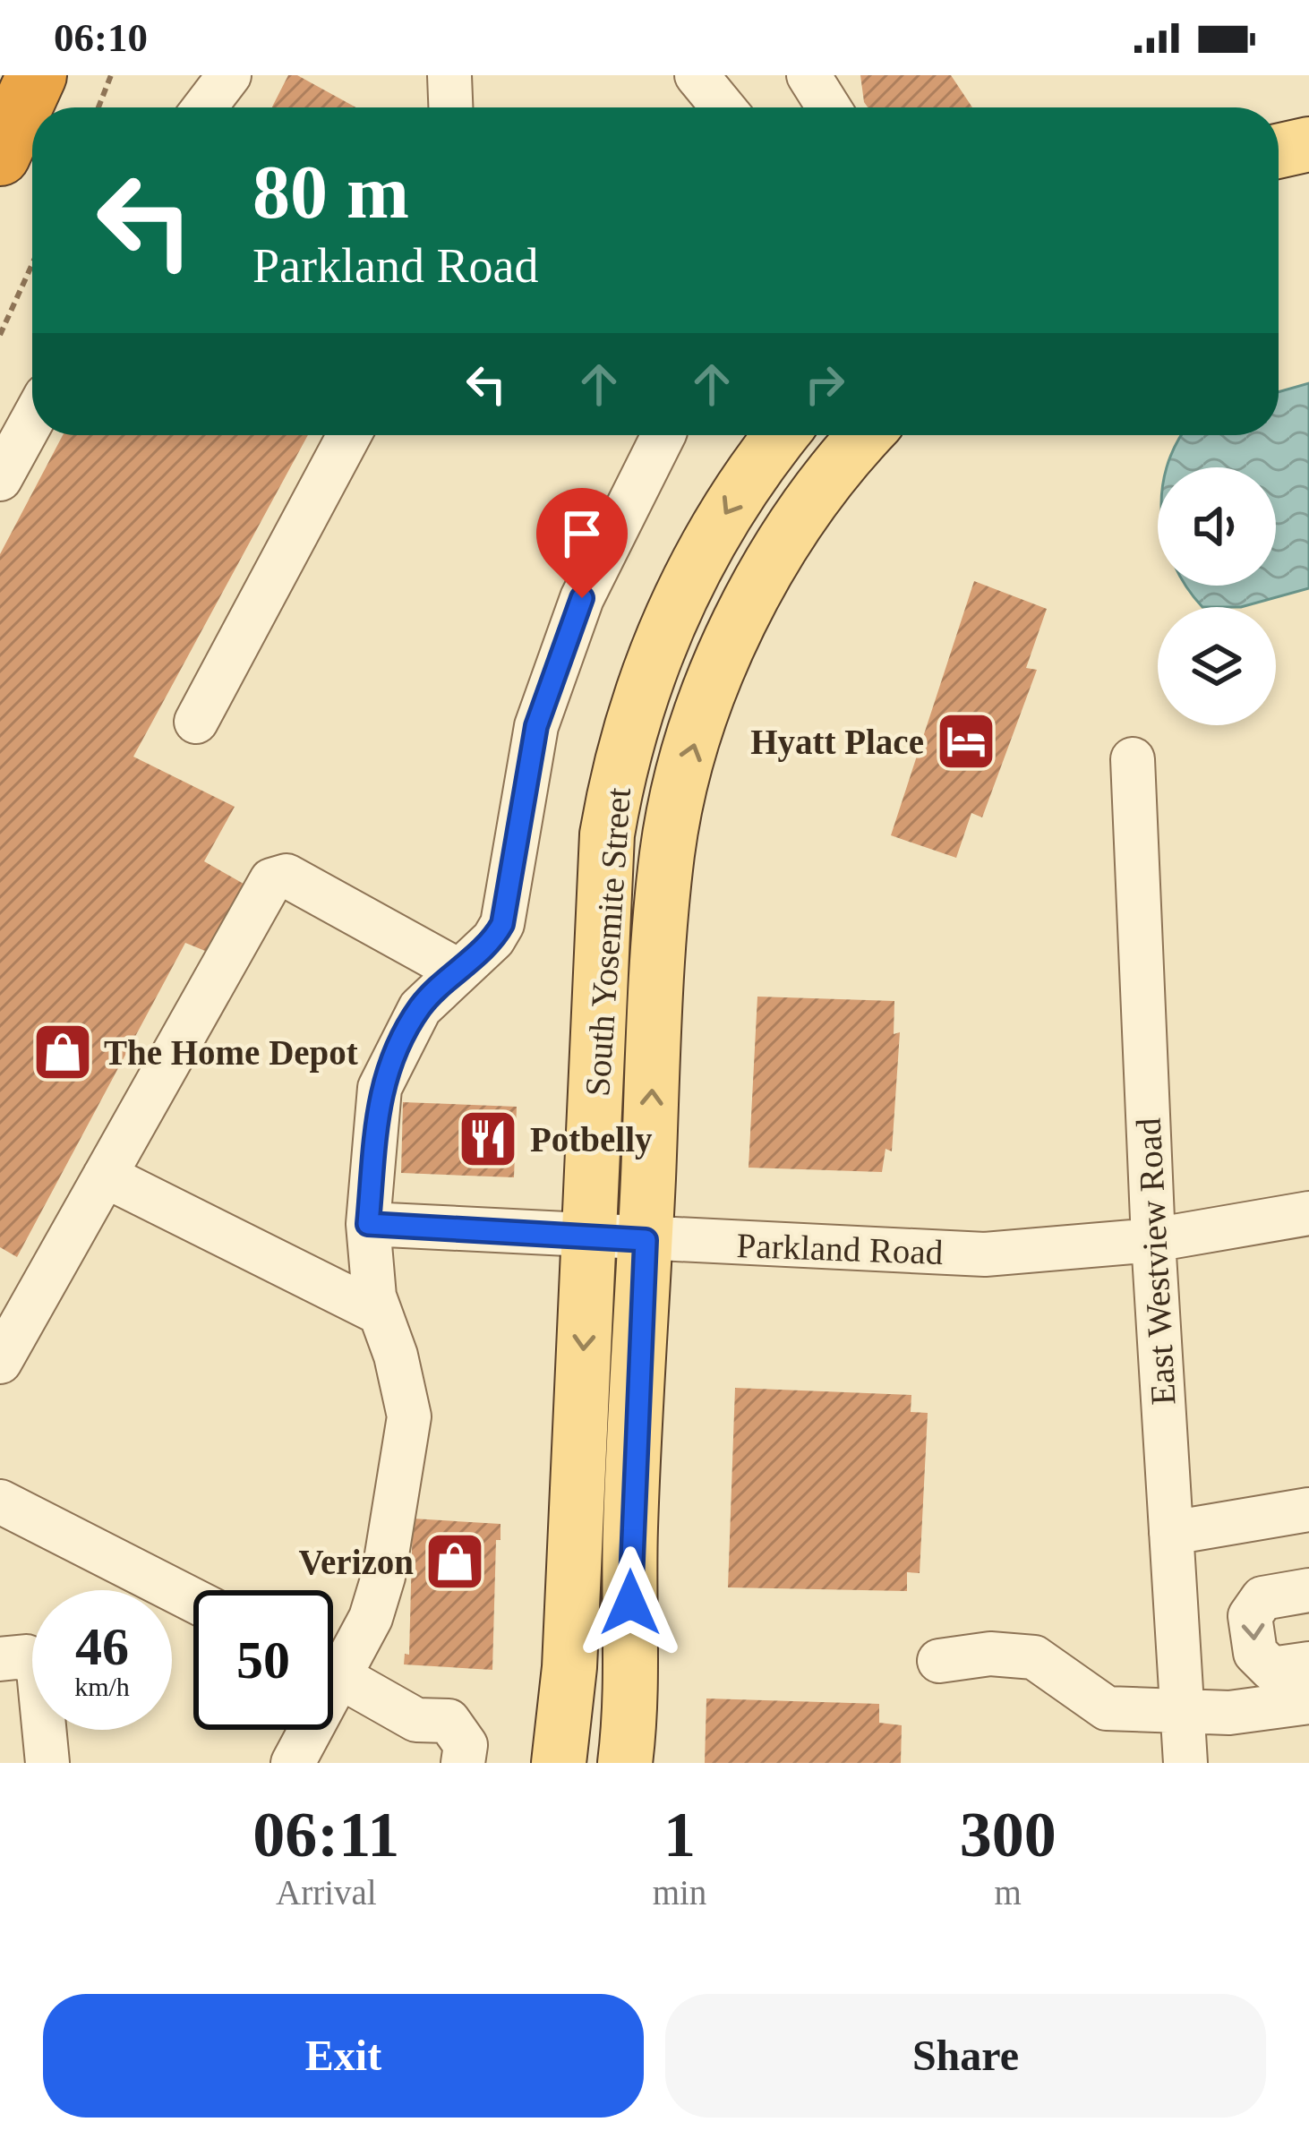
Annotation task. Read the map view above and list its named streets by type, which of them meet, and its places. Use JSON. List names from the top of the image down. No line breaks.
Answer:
{"streets":{"main road":["South Yosemite Street"],"street":["Parkland Road","East Westview Road"]},"crossings":[["South Yosemite Street","Parkland Road"],["Parkland Road","East Westview Road"]],"places":{"hotel":["Hyatt Place"],"shop":["The Home Depot","Verizon"],"restaurant":["Potbelly"]},"page":{"status":"06:10","turn":["80 m","Parkland Road"],"speed":"46 km/h","limit":"50","eta":["06:11","Arrival","1","min","300","m"],"buttons":["Exit","Share"]}}
